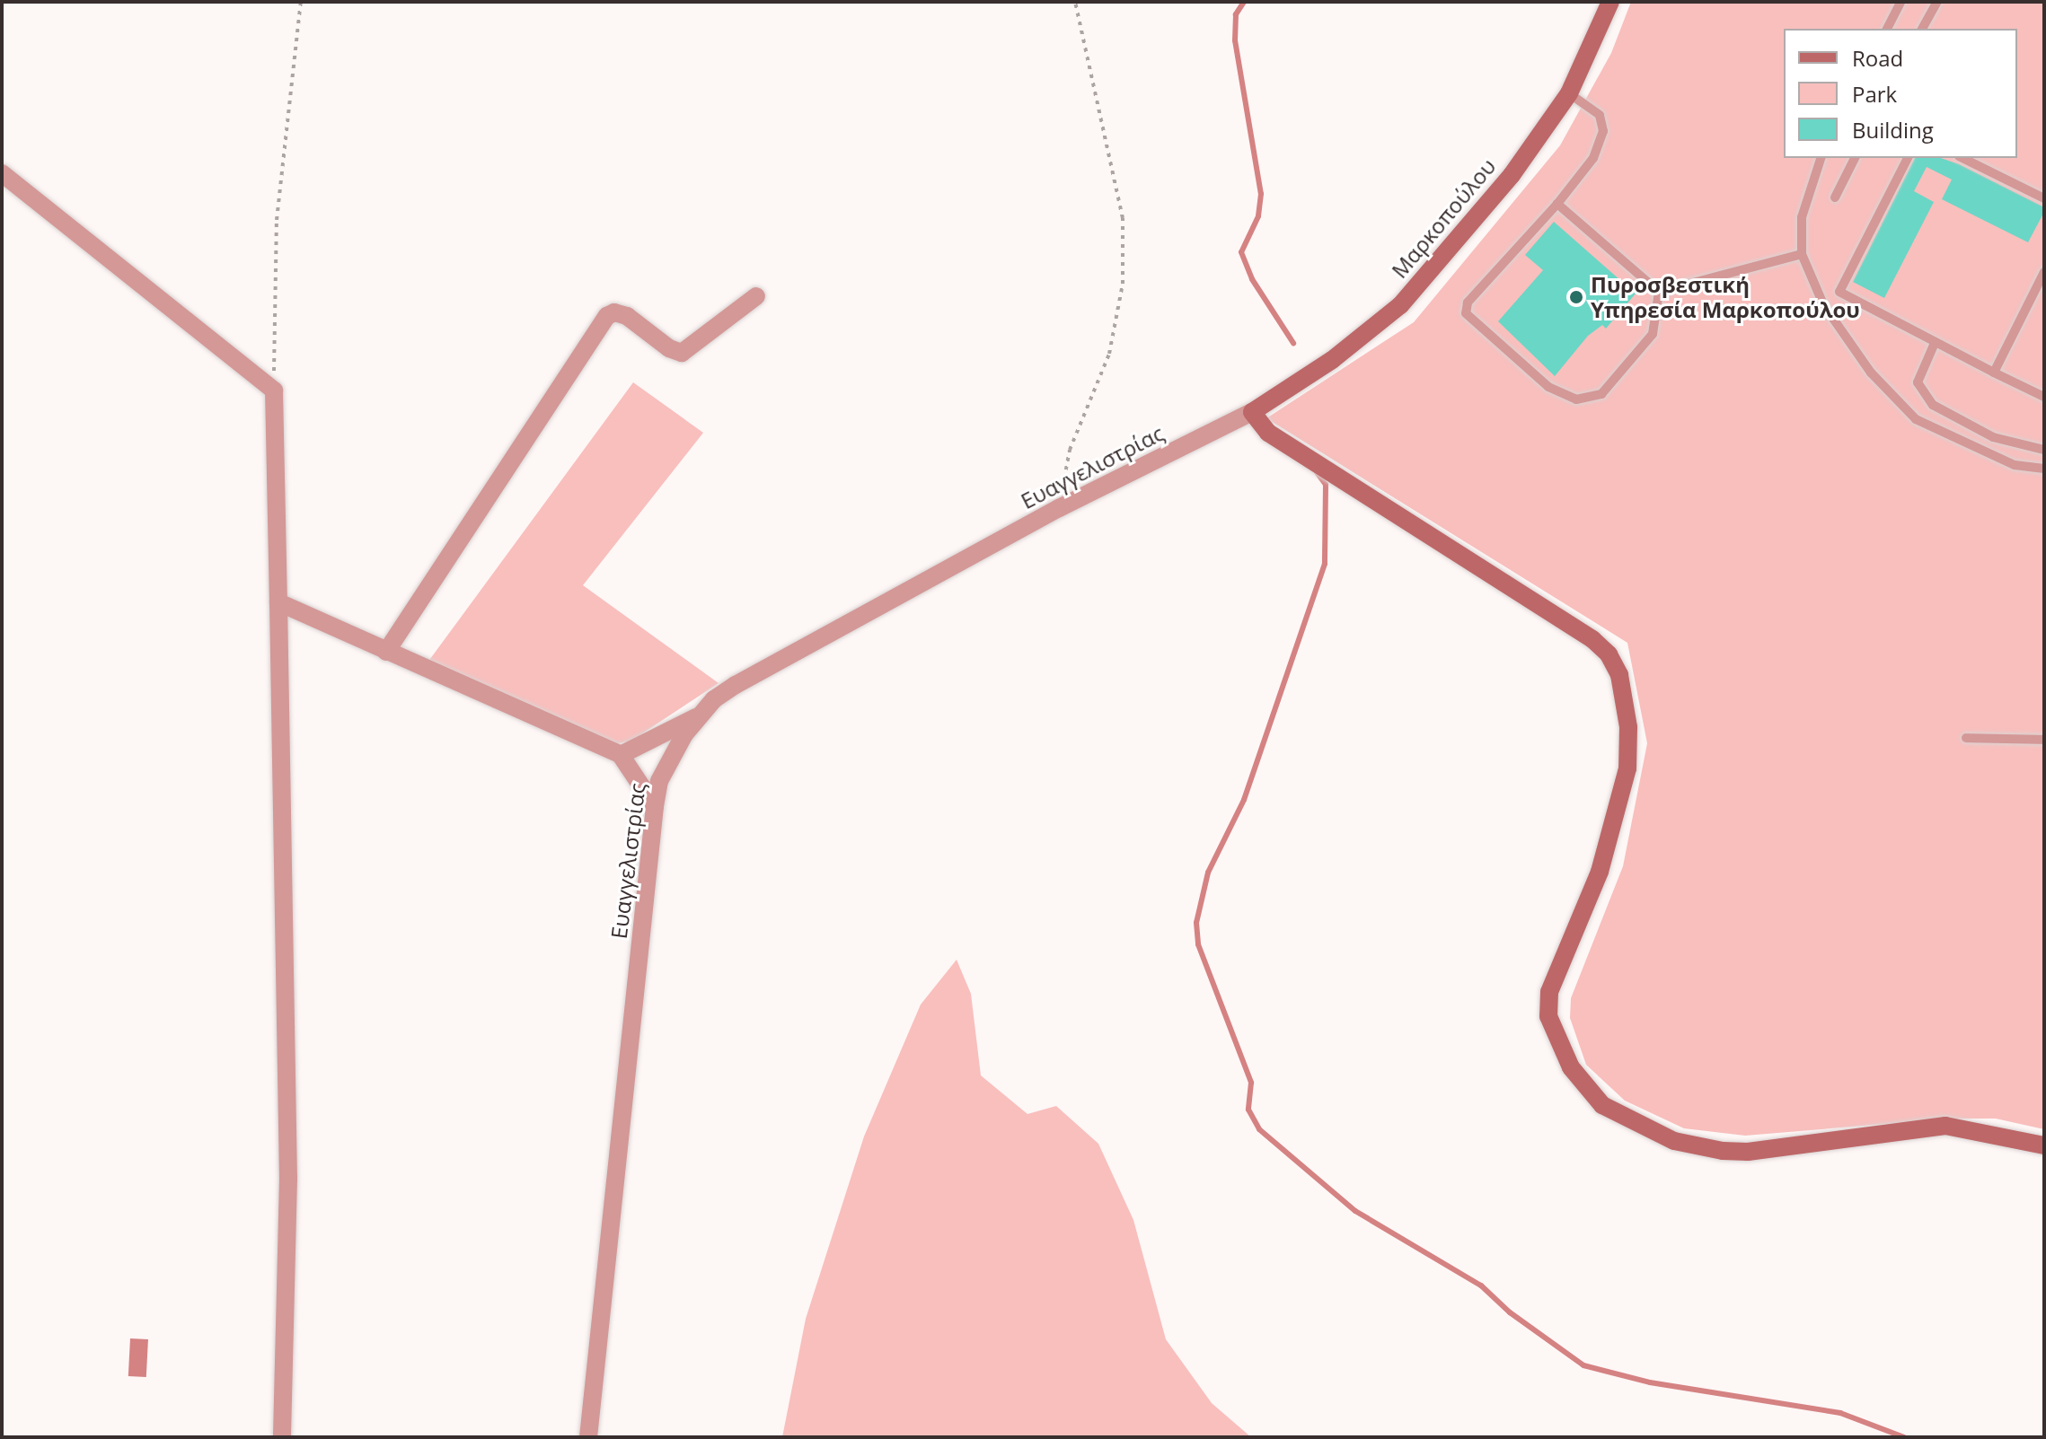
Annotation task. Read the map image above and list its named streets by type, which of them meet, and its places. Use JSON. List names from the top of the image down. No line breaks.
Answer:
{"streets":{"main road":["Μαρκοπούλου"],"street":["Ευαγγελιστρίας"]},"crossings":[["Μαρκοπούλου","Ευαγγελιστρίας"]],"places":["Πυροσβεστική Υπηρεσία Μαρκοπούλου"],"legend":["Road","Park","Building"]}
